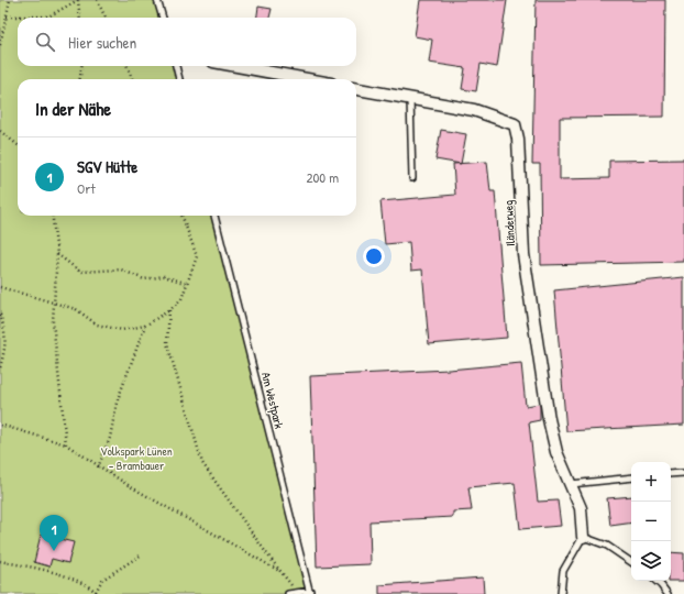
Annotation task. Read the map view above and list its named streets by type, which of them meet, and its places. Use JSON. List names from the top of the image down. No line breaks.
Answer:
{"streets":{"street":["Iländerweg"],"lane":["Am Westpark"]},"parks":["Volkspark Lünen – Brambauer"],"page":{"search":"Hier suchen","heading":"In der Nähe","list":[{"mark":"1","name":"SGV Hütte","note":"Ort","value":"200 m"}],"map_buttons":["+","−"],"pins":"1"}}
